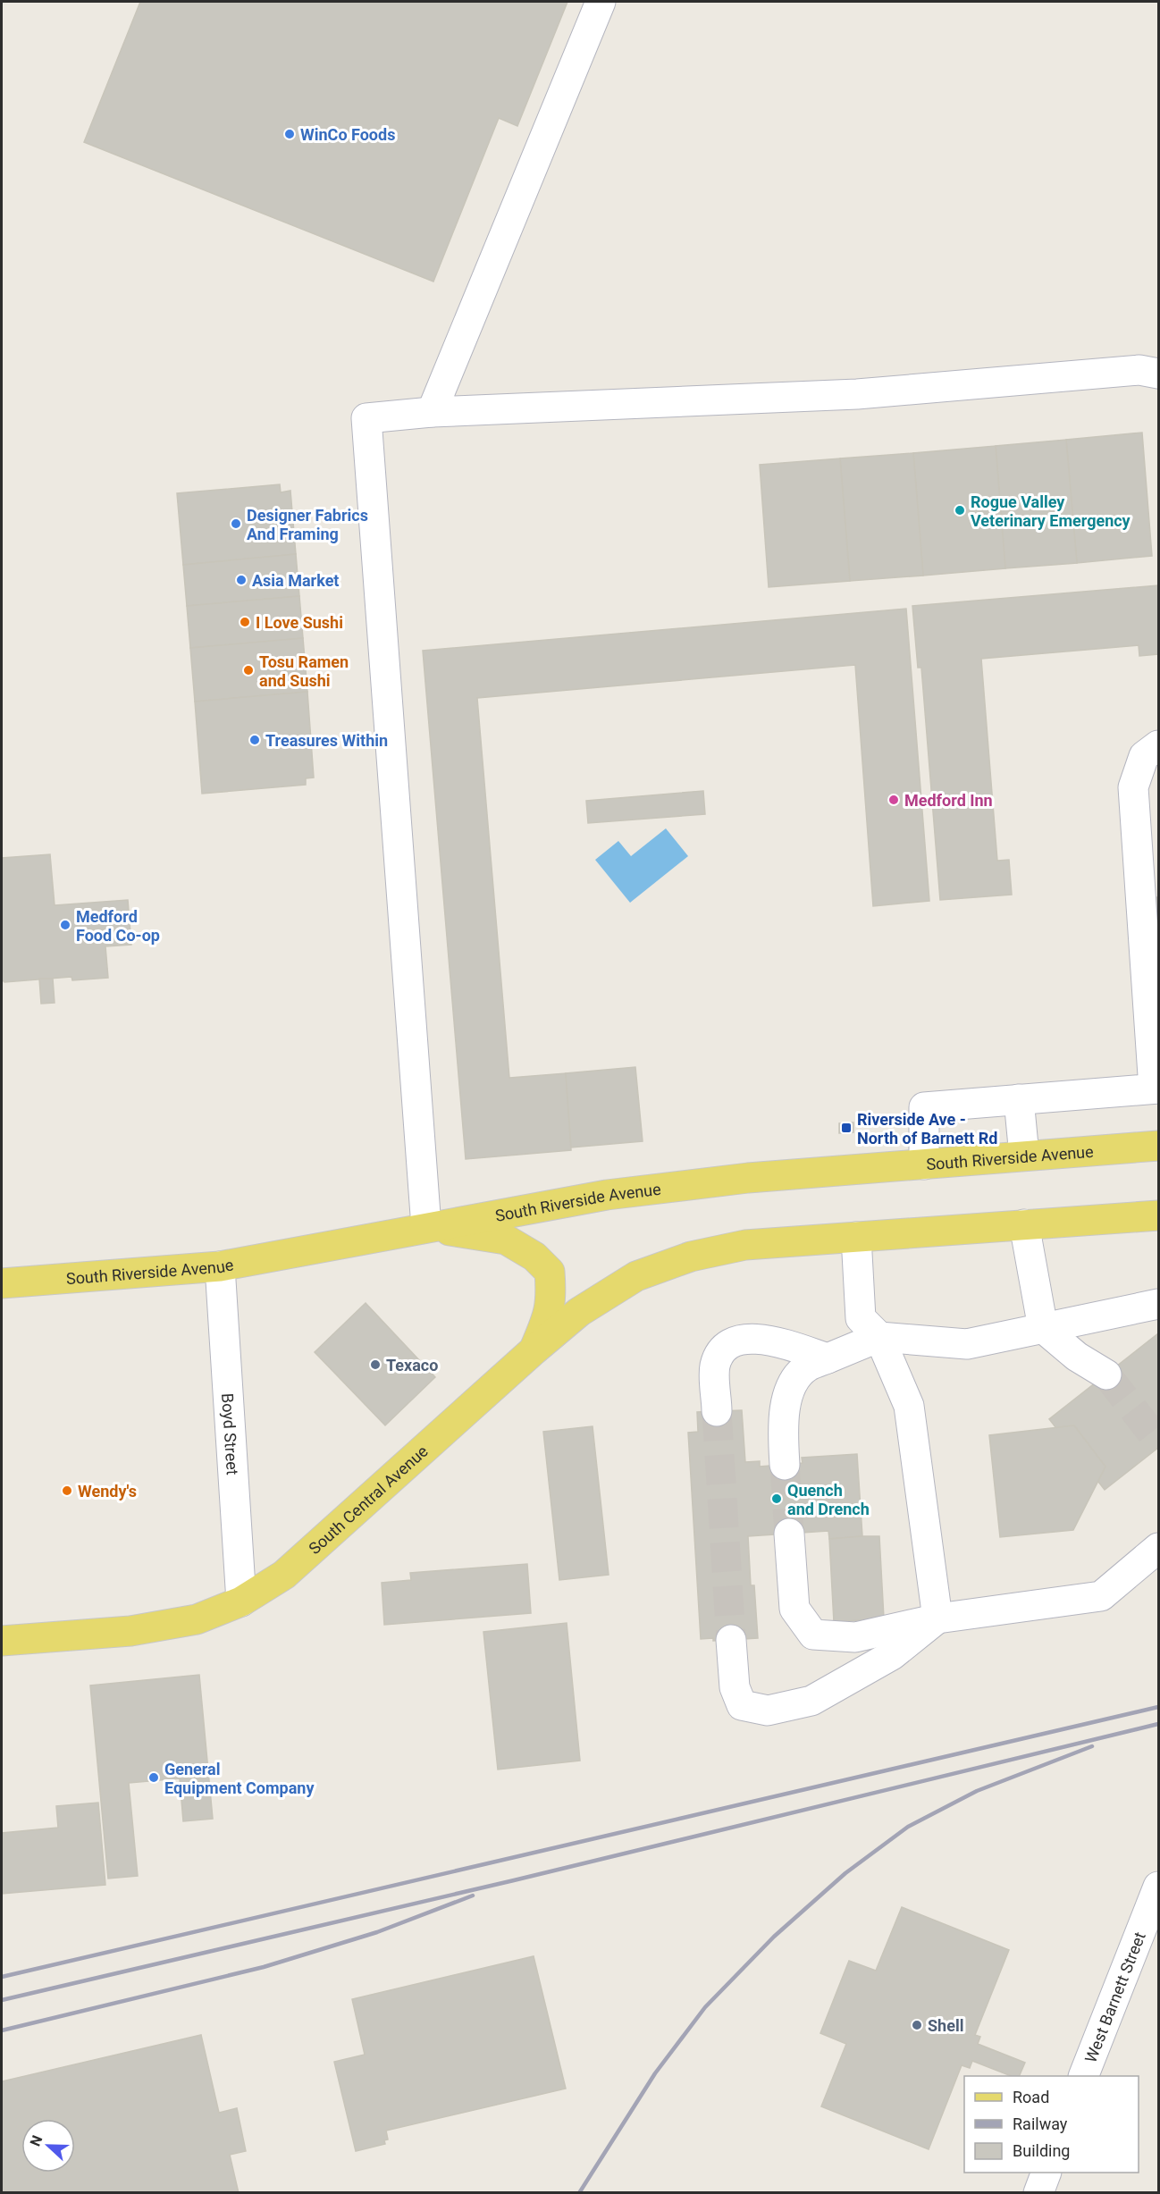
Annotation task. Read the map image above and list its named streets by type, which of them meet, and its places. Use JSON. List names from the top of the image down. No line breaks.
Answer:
{"streets":{"main road":["South Riverside Avenue","South Central Avenue"],"street":["Boyd Street","West Barnett Street"]},"crossings":[["South Riverside Avenue","Boyd Street"],["Boyd Street","South Central Avenue"]],"places":{"other":["WinCo Foods","Rogue Valley Veterinary Emergency","Designer Fabrics And Framing","Asia Market","I Love Sushi","Tosu Ramen and Sushi","Treasures Within","Medford Inn","Medford Food Co-op","Texaco","Wendy's","Quench and Drench","General Equipment Company","Shell"],"transit":["Riverside Ave - North of Barnett Rd"]},"legend":["Road","Railway","Building"],"north":"left"}
